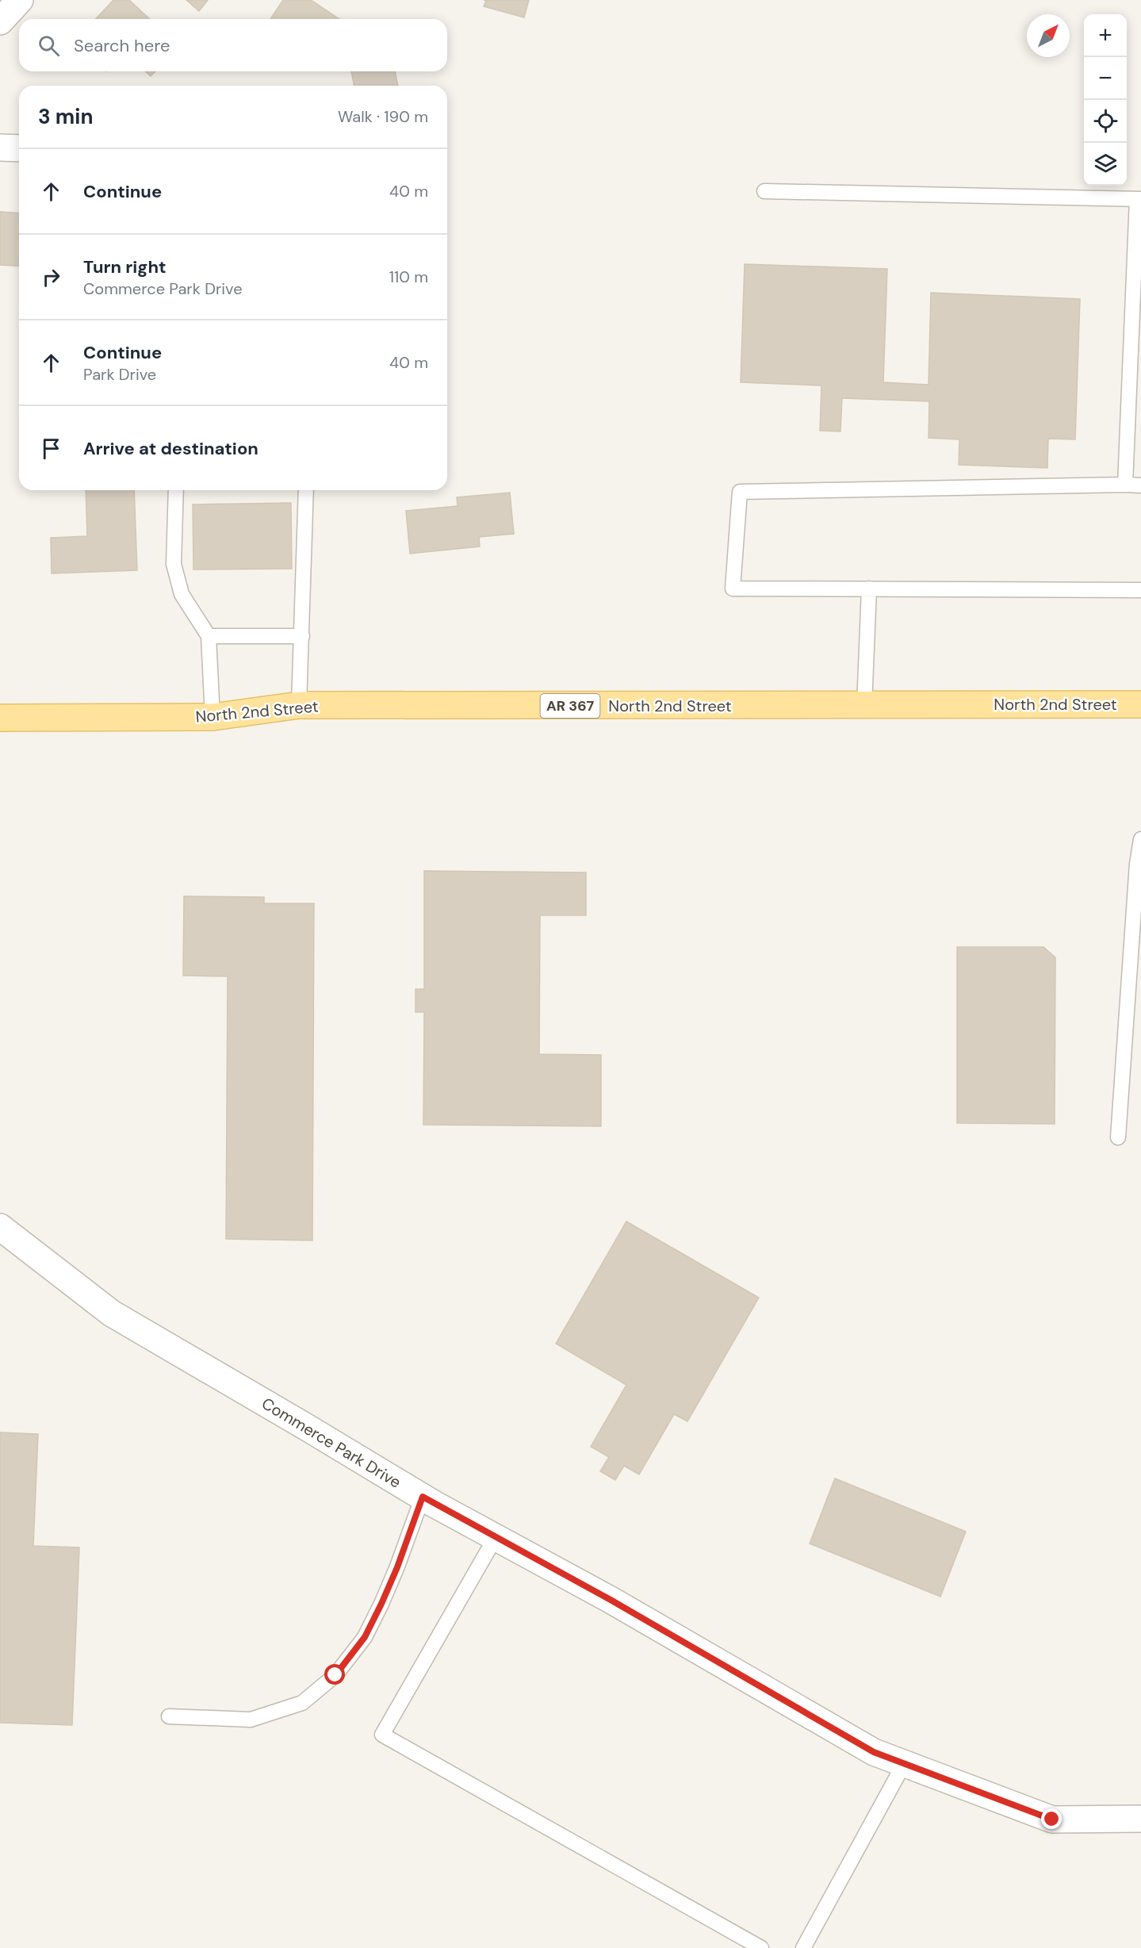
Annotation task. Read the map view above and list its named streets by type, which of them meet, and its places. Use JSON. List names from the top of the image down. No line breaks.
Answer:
{"streets":{"main road":["North 2nd Street","AR 367"],"street":["Commerce Park Drive"]},"north":"top right","page":{"map_buttons":["+","−"],"search":"Search here","heading":["3 min","Walk · 190 m"],"list":[["Continue","40 m"],["Turn right","Commerce Park Drive","110 m"],["Continue","Park Drive","40 m"],"Arrive at destination"]}}
